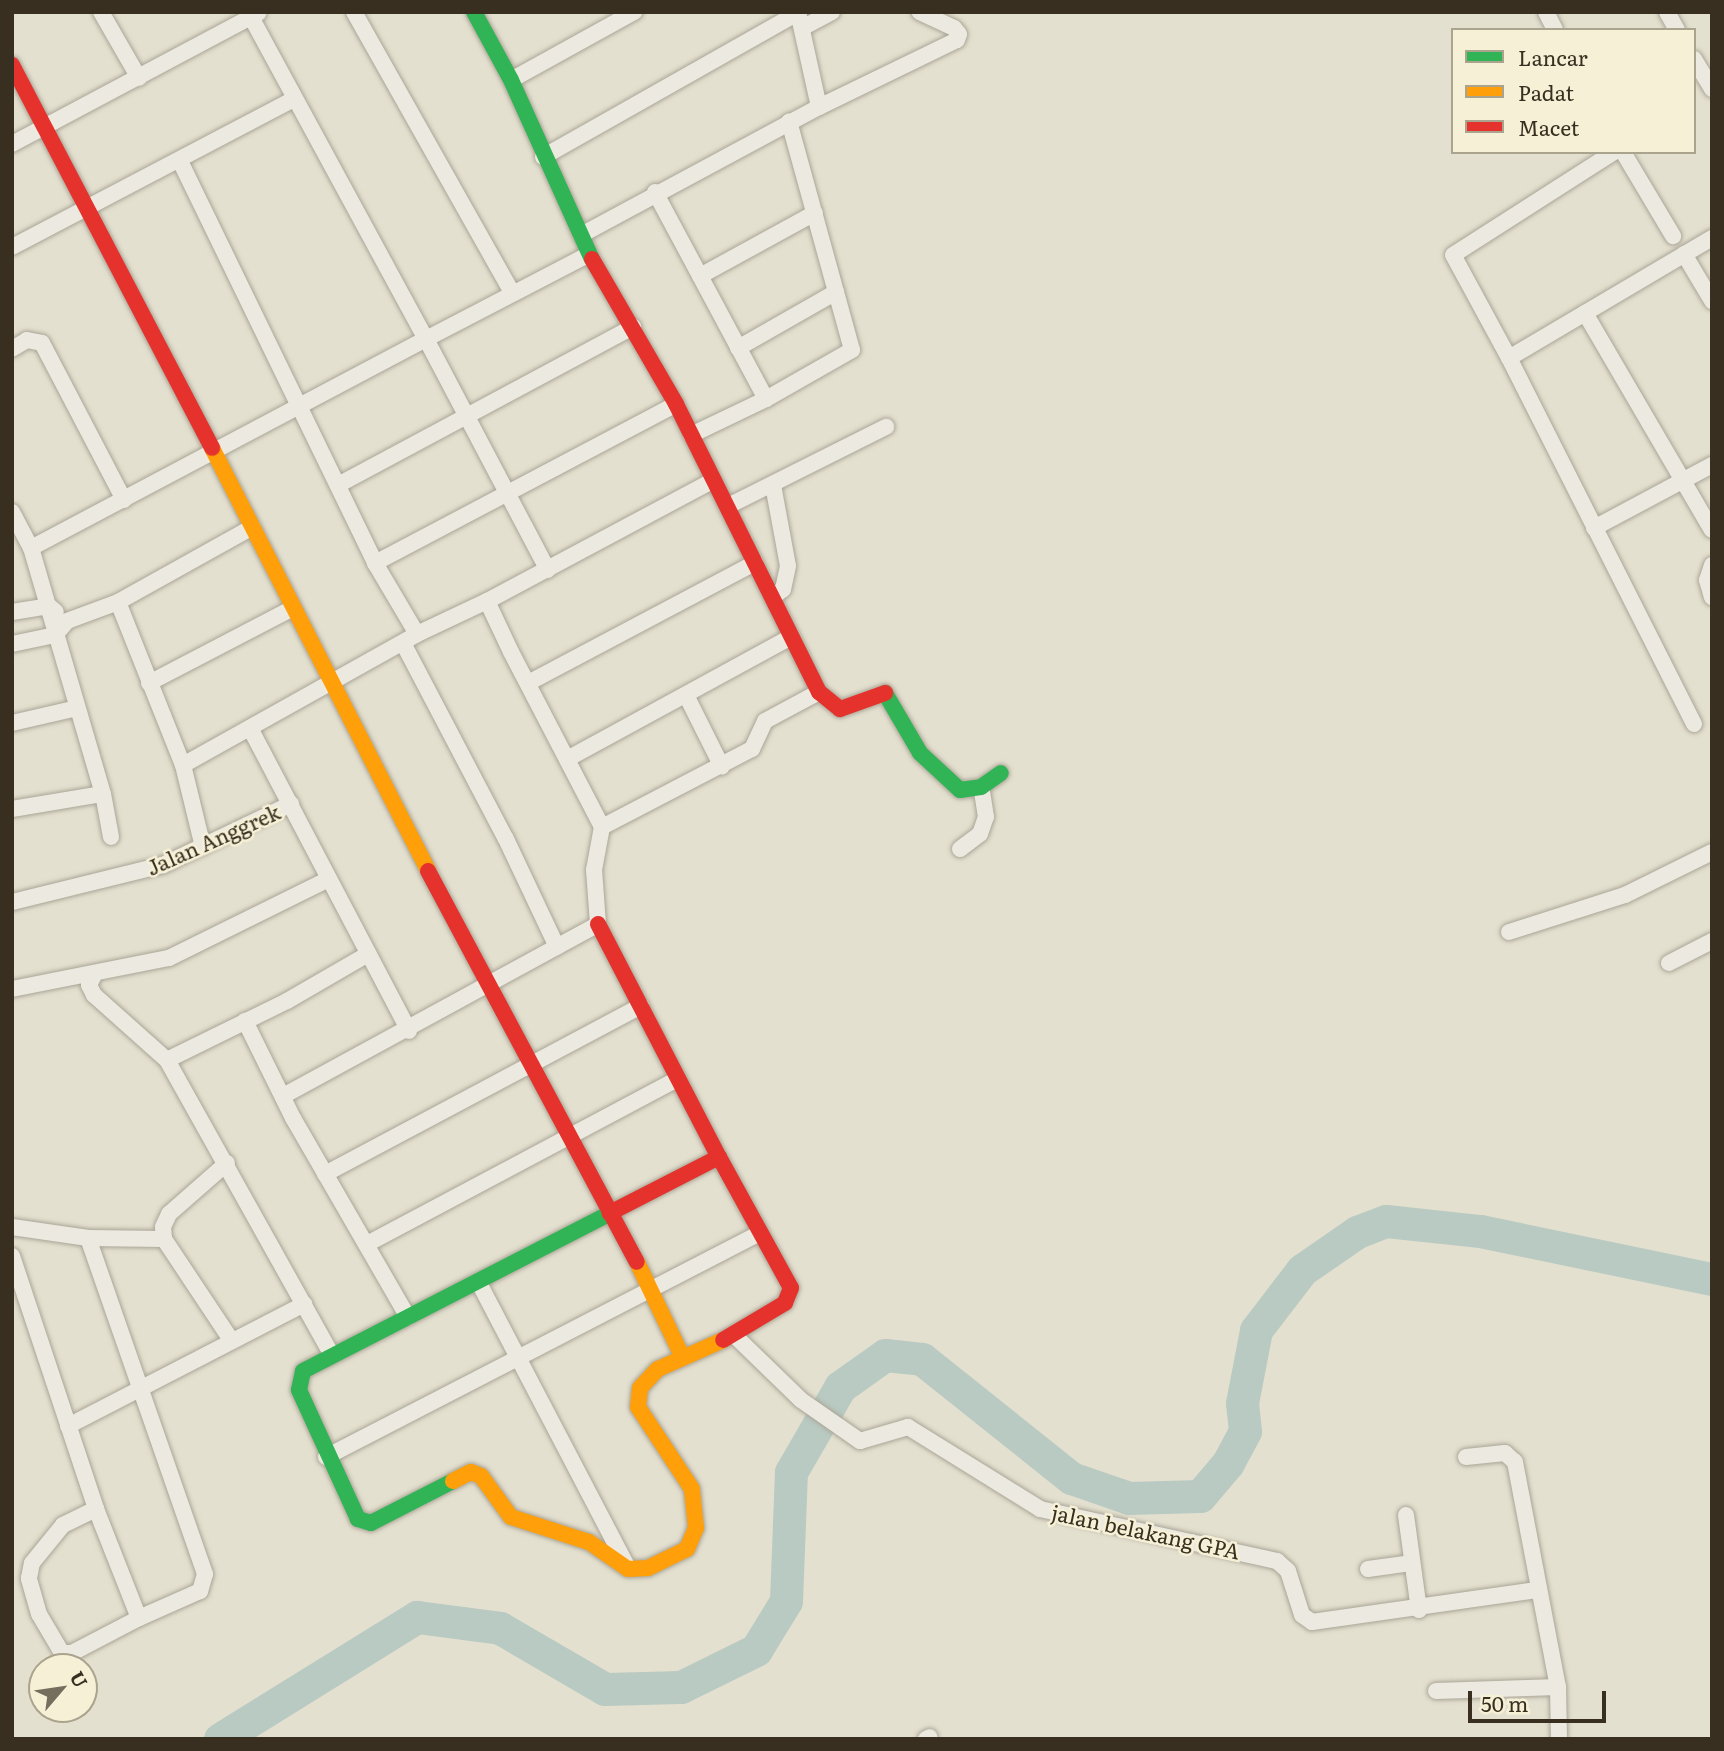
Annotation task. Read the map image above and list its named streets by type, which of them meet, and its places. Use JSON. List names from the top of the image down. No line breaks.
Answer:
{"streets":{"street":["Jalan Anggrek","jalan belakang GPA"]},"legend":["Lancar","Padat","Macet"],"scale_bar":"50 m","north":"top right"}
